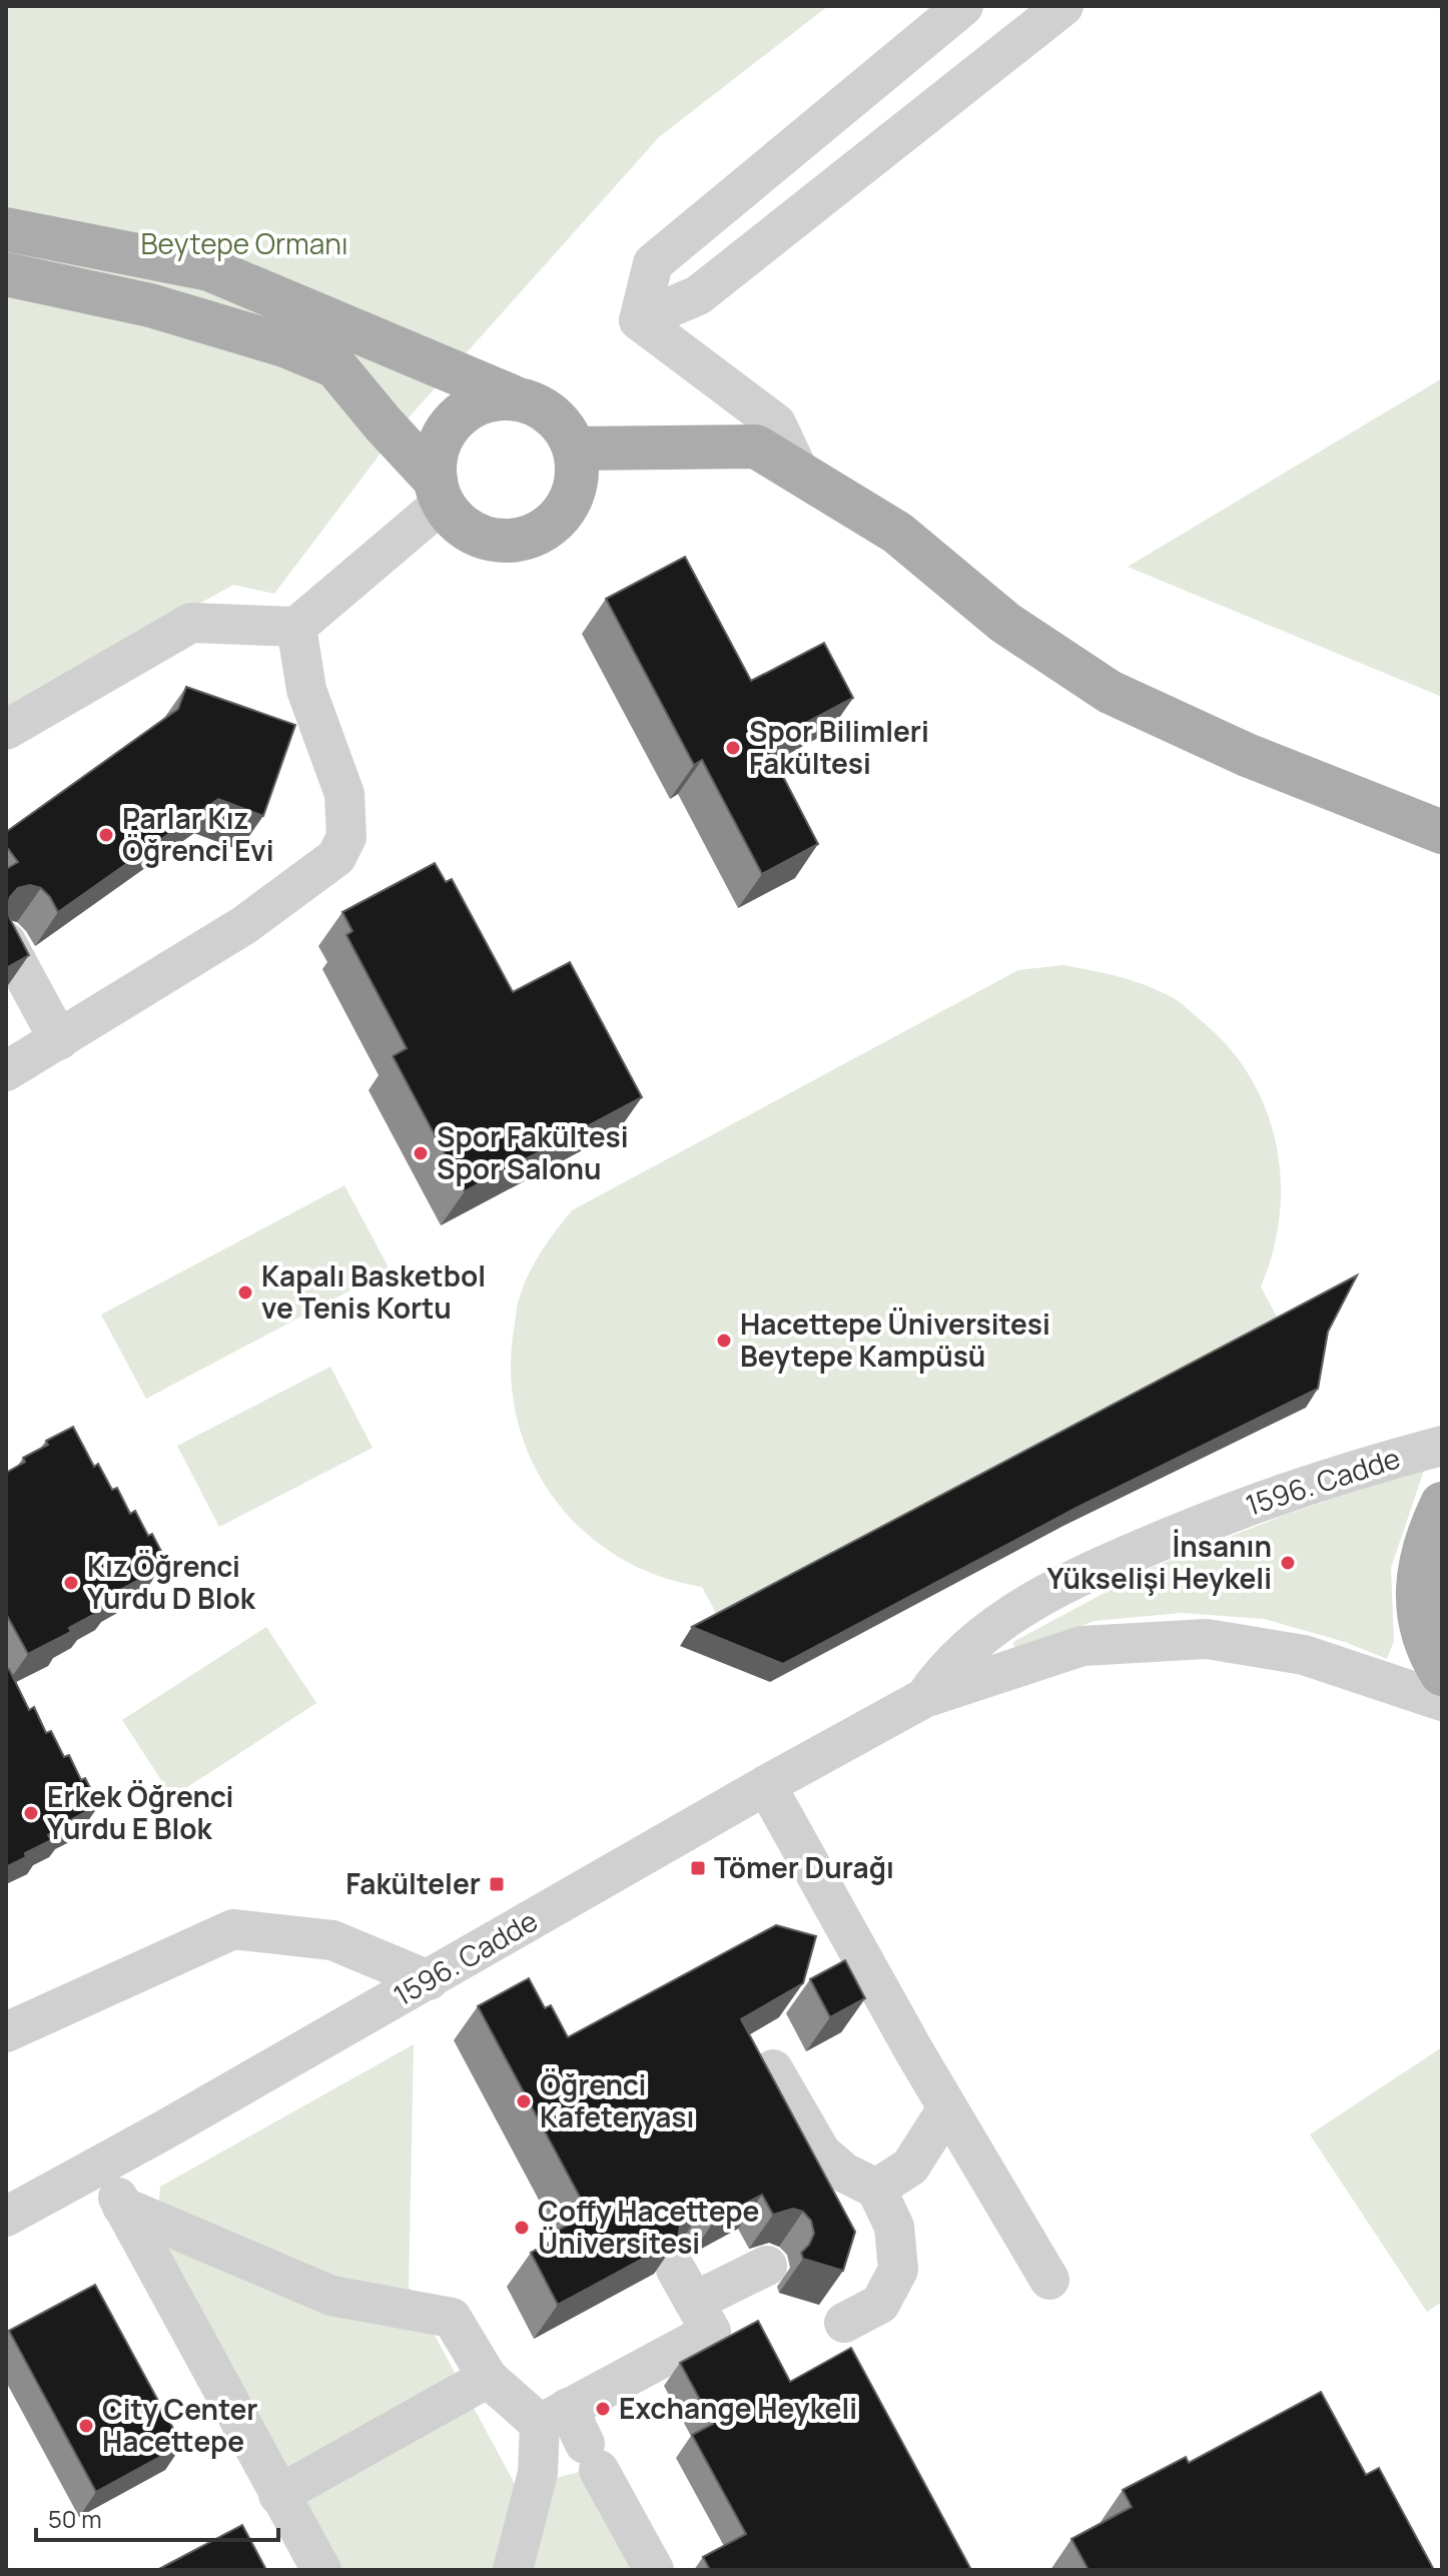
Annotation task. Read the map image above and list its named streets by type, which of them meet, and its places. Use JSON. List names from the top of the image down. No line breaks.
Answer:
{"streets":{"street":["1596. Cadde"]},"parks":["Beytepe Ormanı"],"places":{"other":["Spor Bilimleri Fakültesi","Parlar Kız Öğrenci Evi","Spor Fakültesi Spor Salonu","Kapalı Basketbol ve Tenis Kortu","Hacettepe Üniversitesi Beytepe Kampüsü","İnsanın Yükselişi Heykeli","Kız Öğrenci Yurdu D Blok","Erkek Öğrenci Yurdu E Blok","Öğrenci Kafeteryası","Coffy Hacettepe Üniversitesi","Exchange Heykeli","City Center Hacettepe"],"transit":["Tömer Durağı","Fakülteler"]},"scale_bar":"50 m"}
